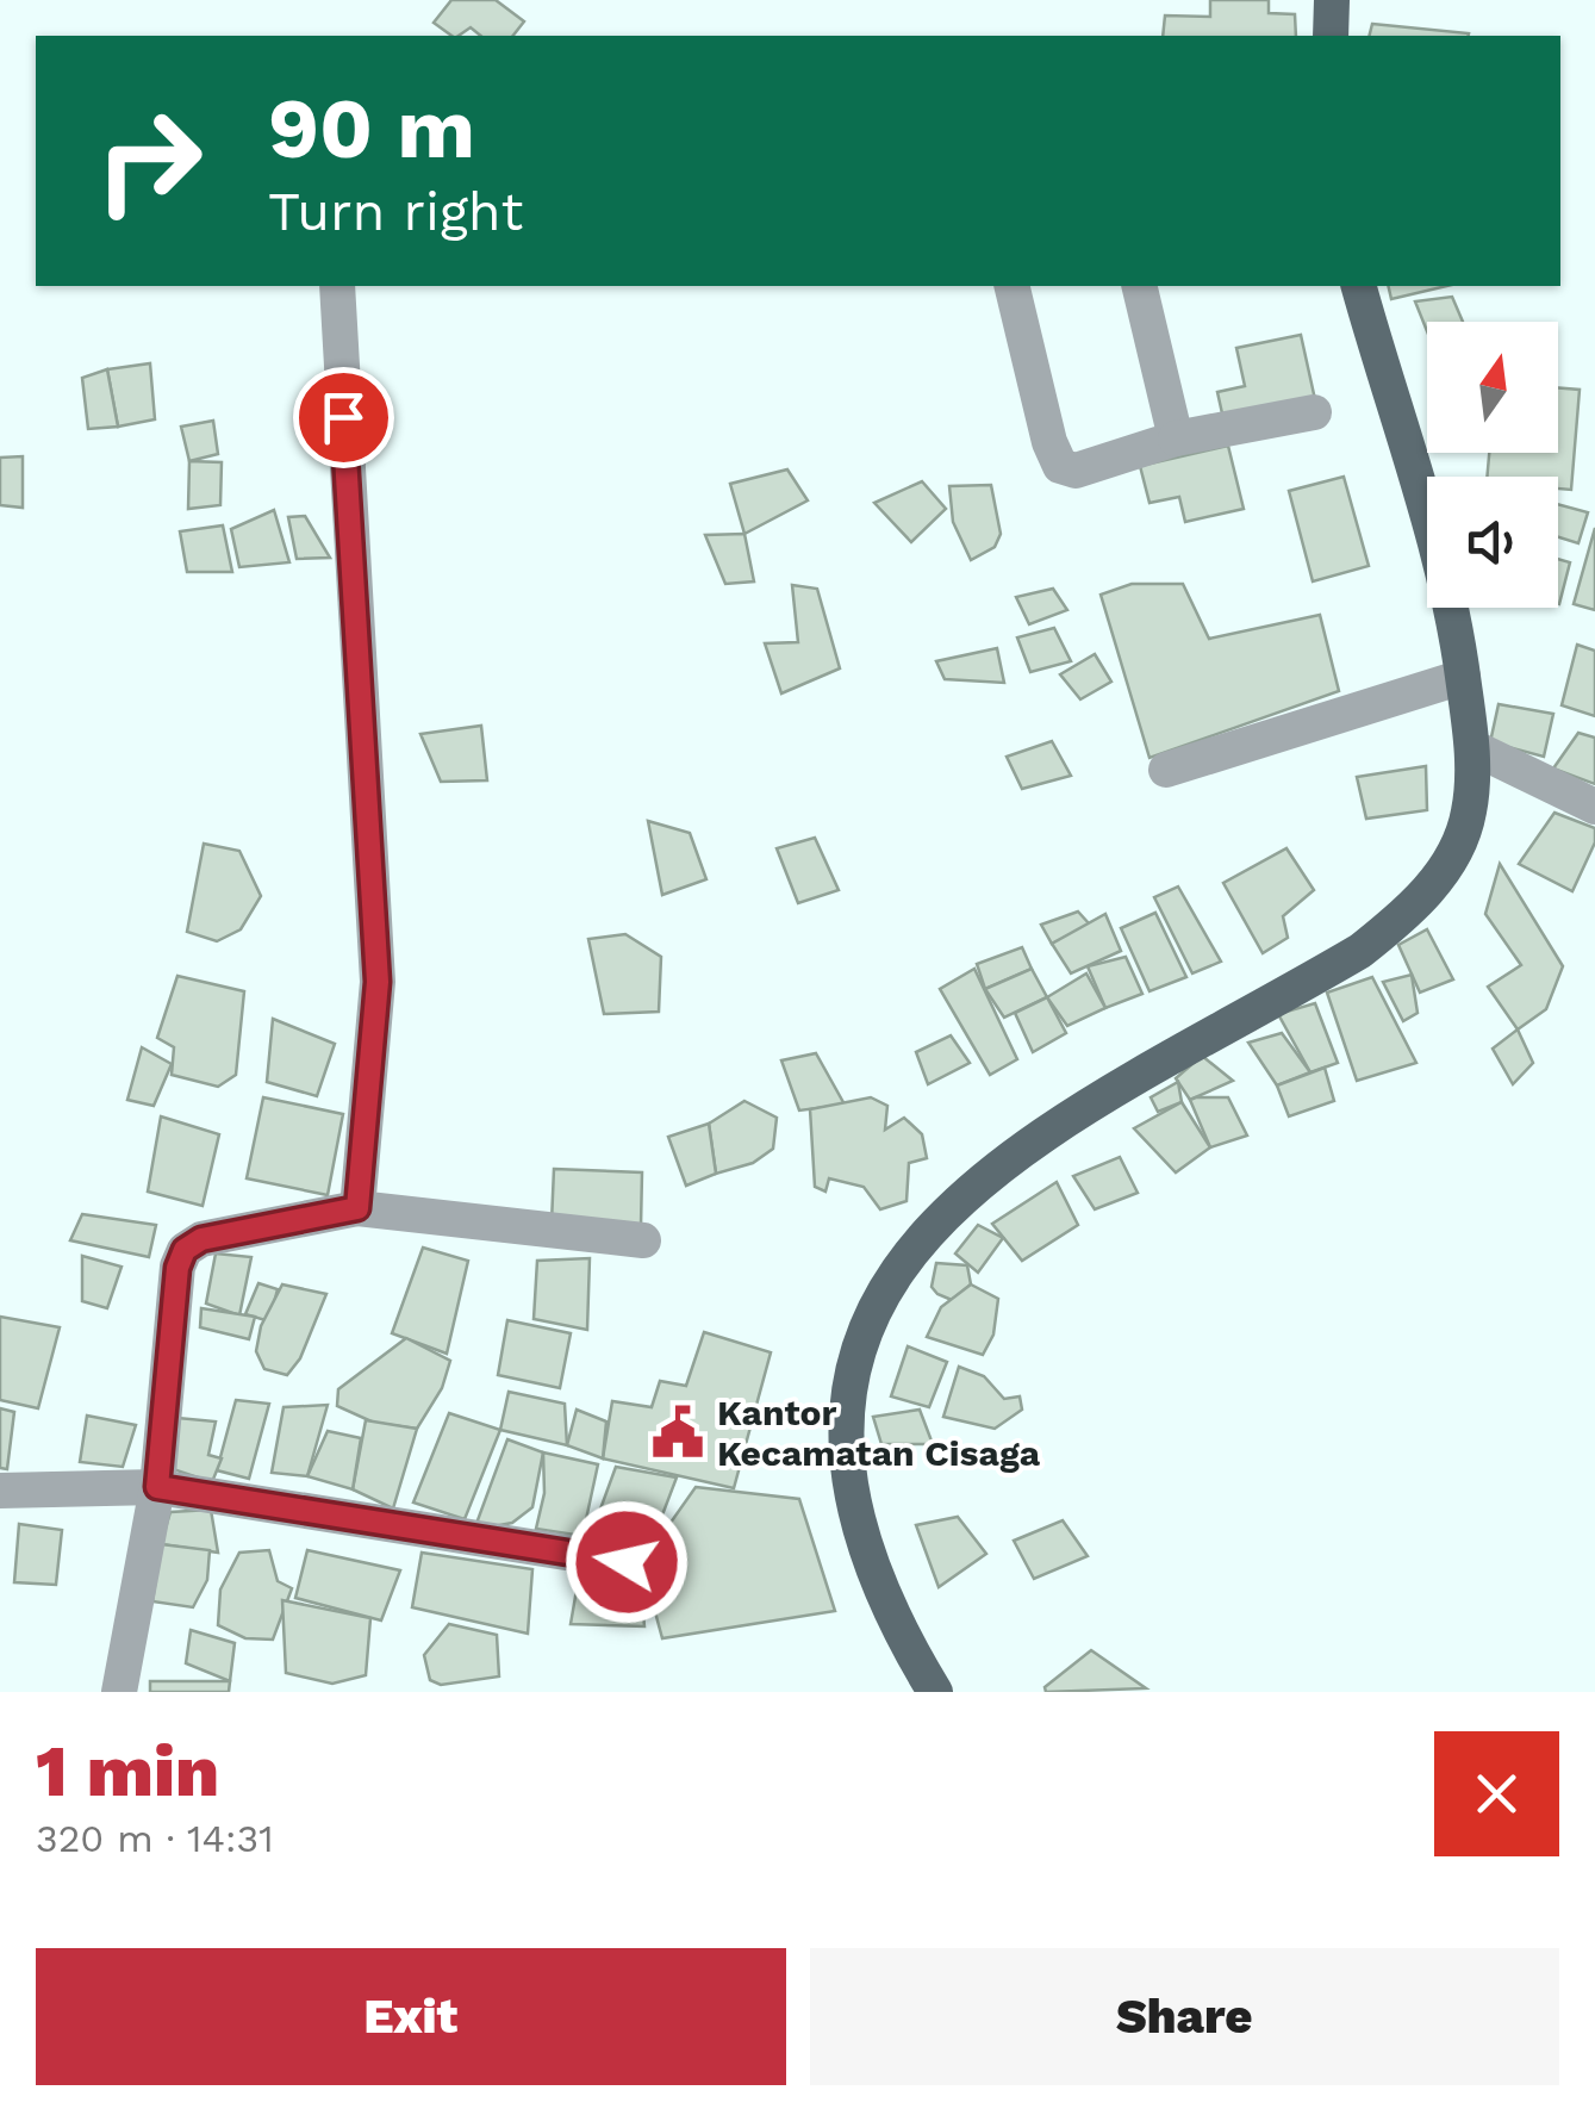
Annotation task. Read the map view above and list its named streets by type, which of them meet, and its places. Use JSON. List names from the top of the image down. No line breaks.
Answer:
{"places":{"public building":["Kantor Kecamatan Cisaga"]},"north":"top","page":{"turn":["90 m","Turn right"],"heading":["1 min","320 m · 14:31"],"buttons":["Exit","Share"]}}
